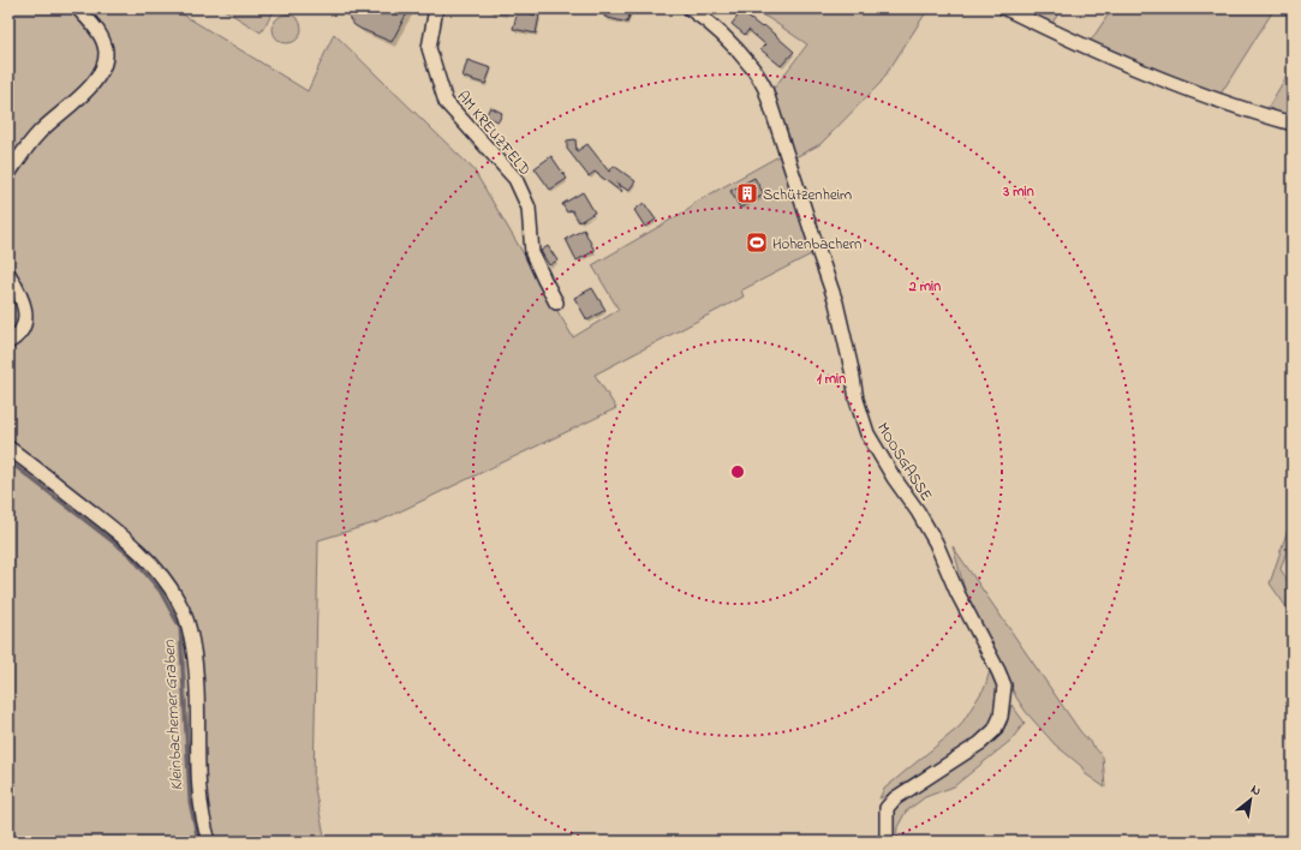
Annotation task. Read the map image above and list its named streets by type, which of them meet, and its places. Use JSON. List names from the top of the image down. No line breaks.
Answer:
{"streets":{"street":["AM KREUZFELD","MOOSGASSE"]},"water":["Kleinbacherner Graben"],"places":{"building":["Schützenheim"],"sports":["Hohenbachern"]},"north":"top right","rings":["3 min","2 min","1 min"]}
